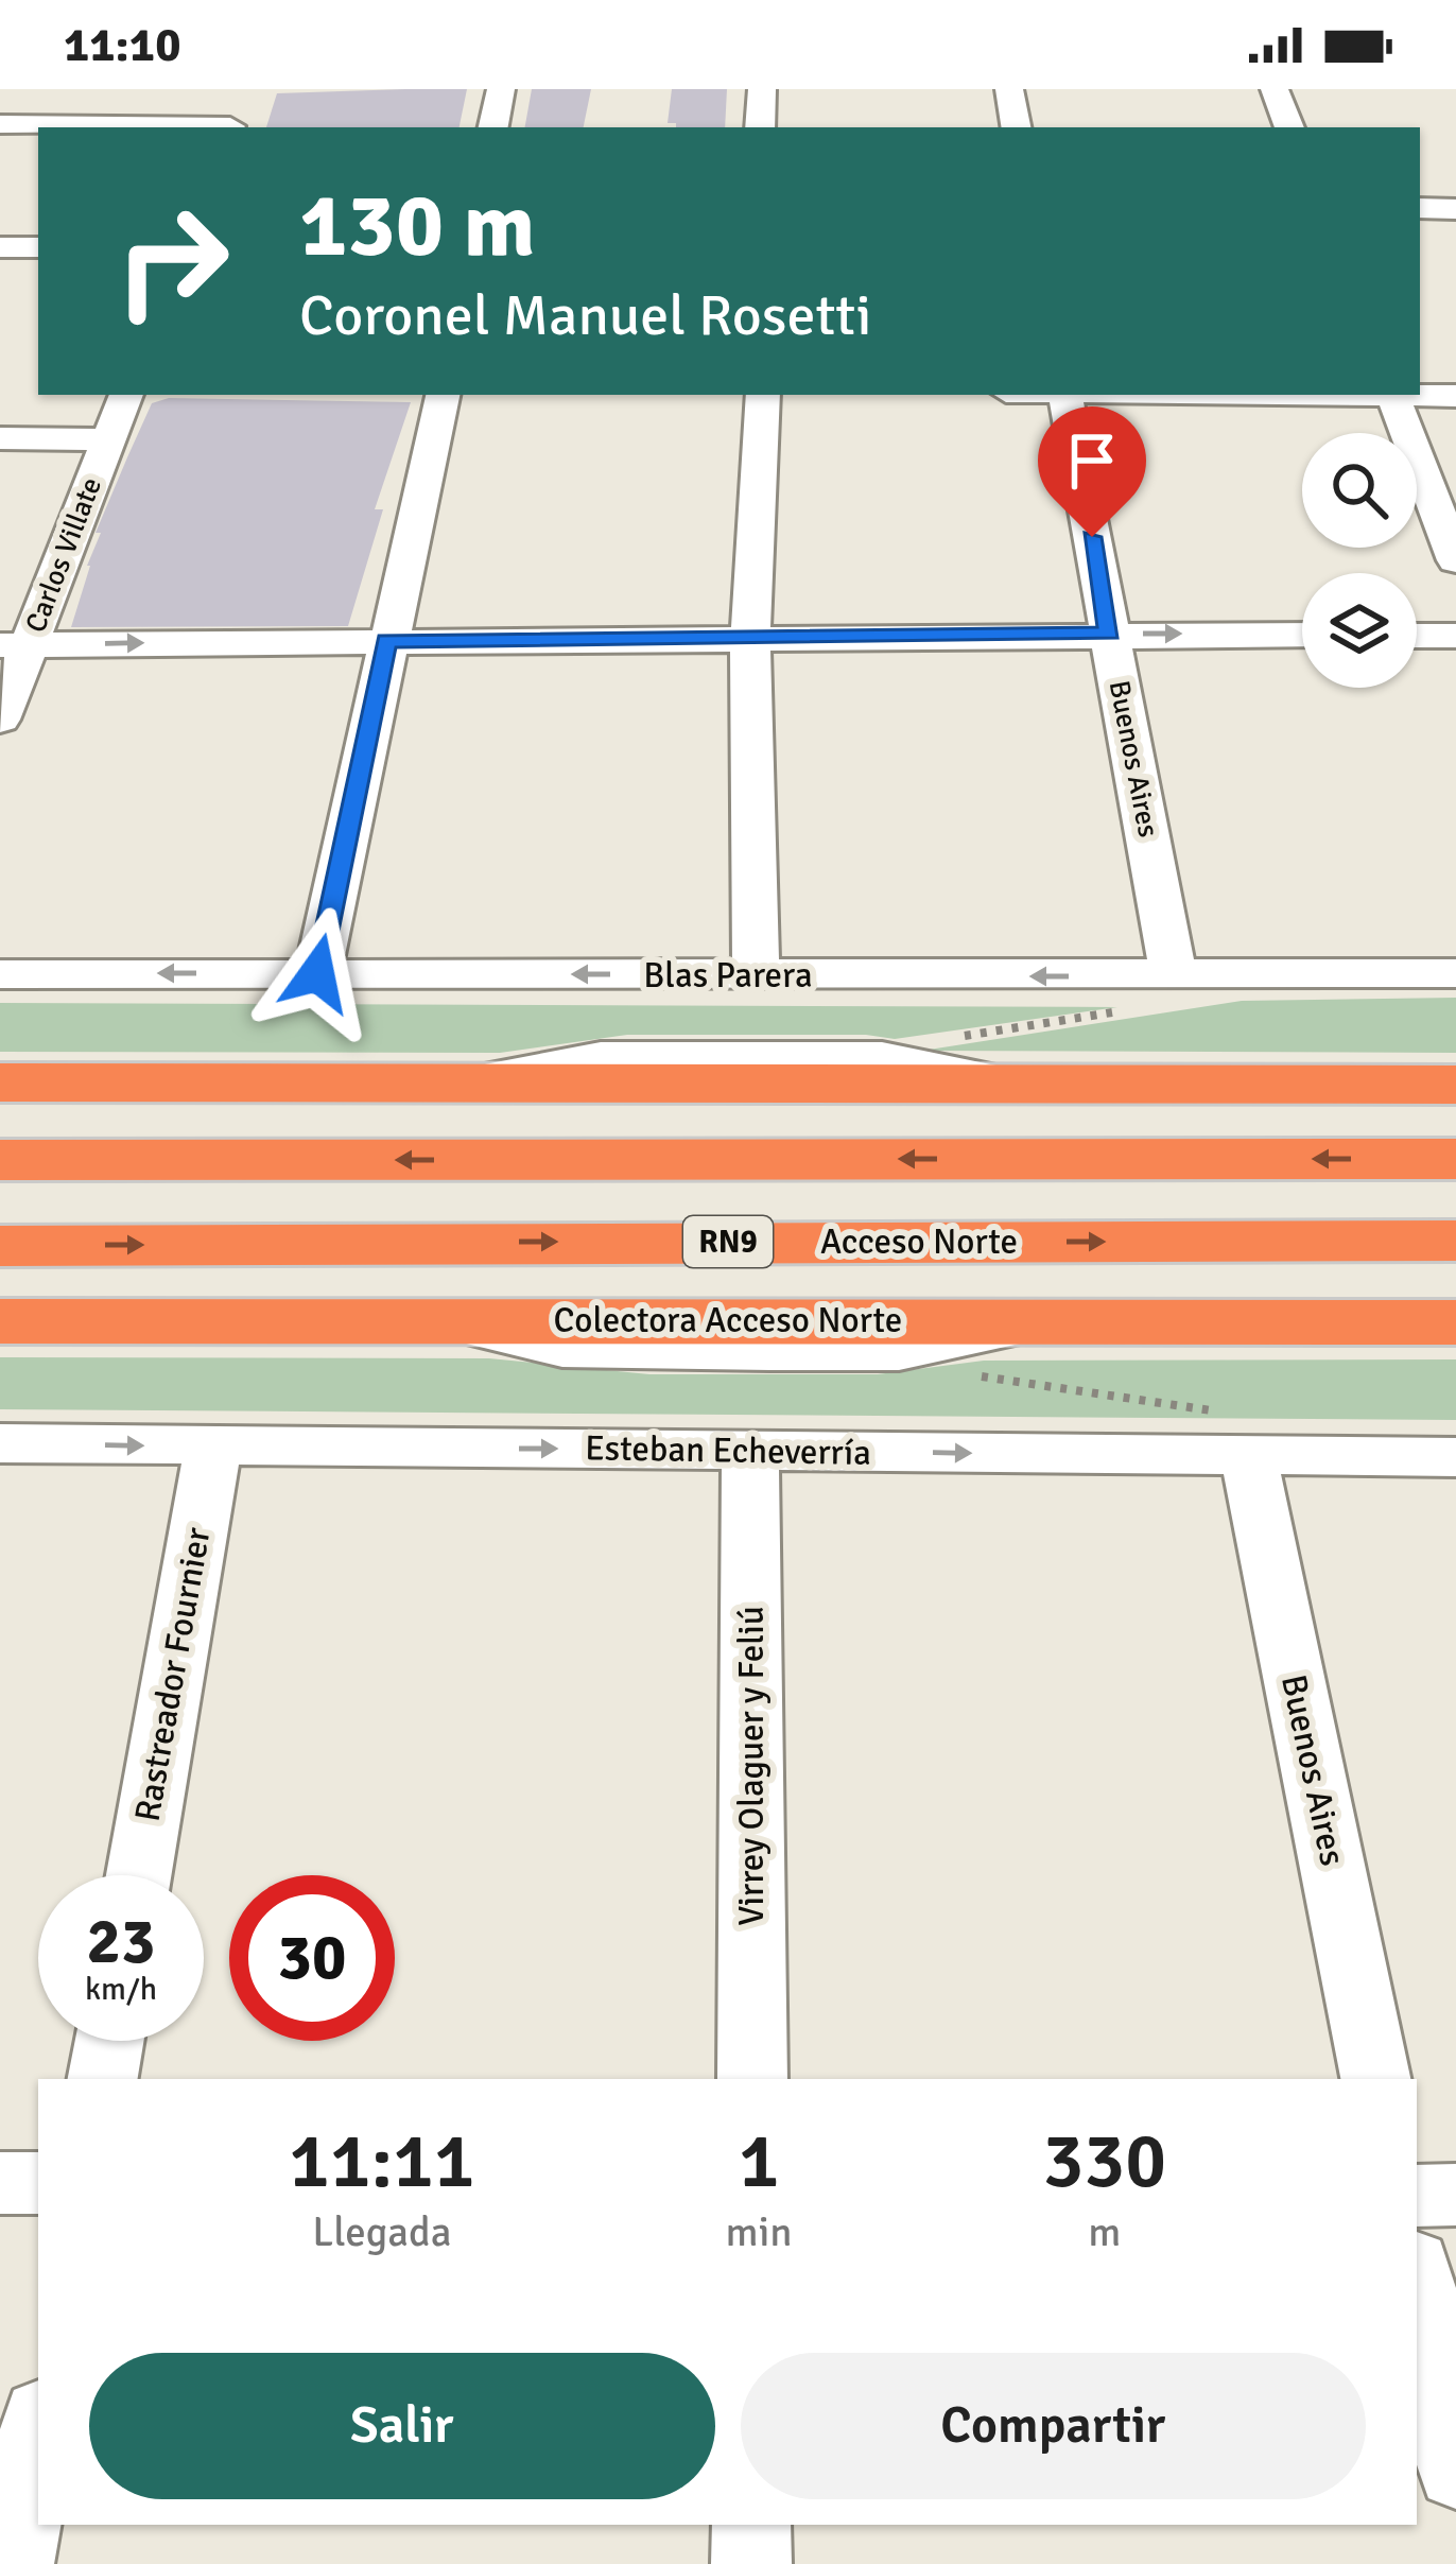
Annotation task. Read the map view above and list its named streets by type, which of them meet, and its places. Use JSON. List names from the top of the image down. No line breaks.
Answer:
{"streets":{"highway":["RN9","Acceso Norte","Colectora Acceso Norte"],"street":["Carlos Villate","Buenos Aires","Blas Parera","Esteban Echeverría","Rastreador Fournier","Virrey Olaguer y Feliú"]},"crossings":[["Buenos Aires","Blas Parera"],["Buenos Aires","Esteban Echeverría"],["Esteban Echeverría","Rastreador Fournier"],["Esteban Echeverría","Virrey Olaguer y Feliú"]],"one_way":["Esteban Echeverría"],"page":{"status":"11:10","turn":["130 m","Coronel Manuel Rosetti"],"speed":"23 km/h","limit":"30","eta":["11:11","Llegada","1","min","330","m"],"buttons":["Salir","Compartir"]}}
